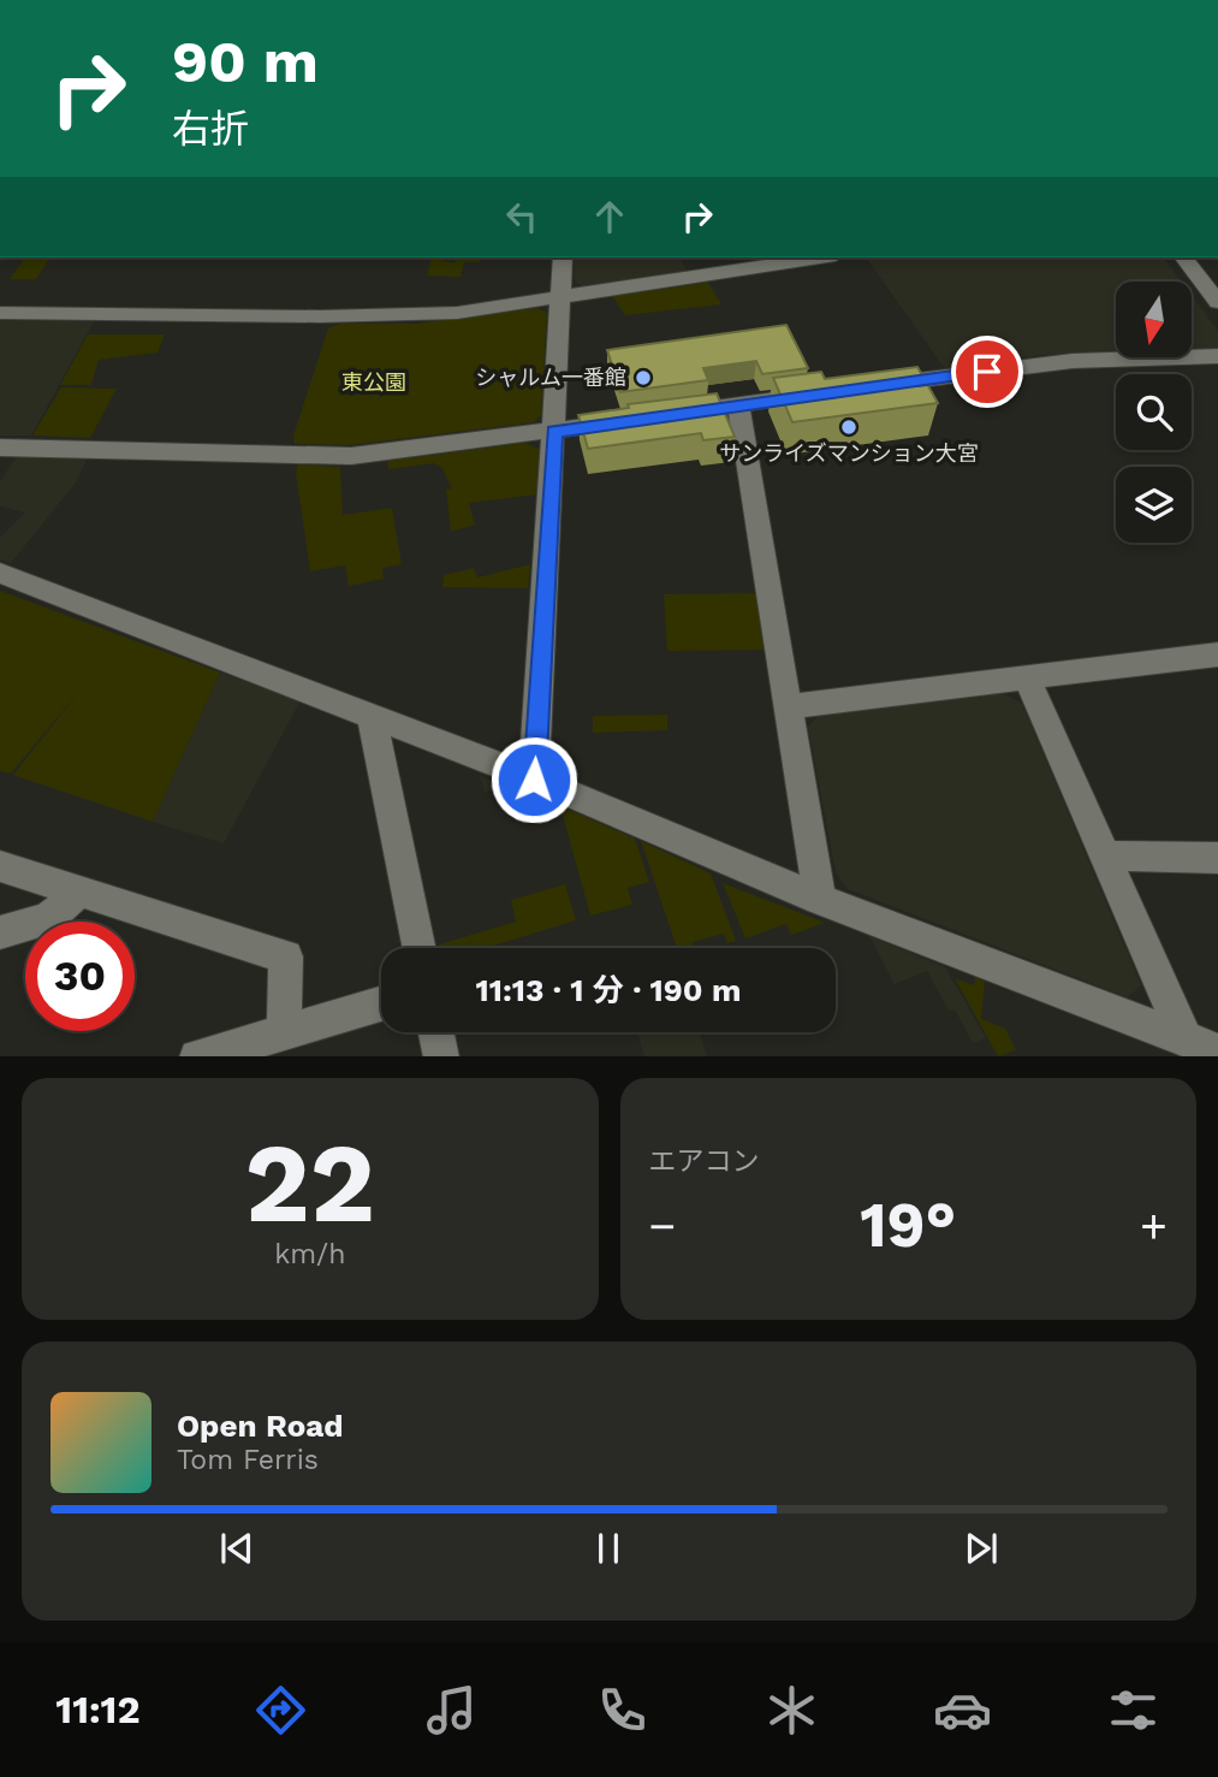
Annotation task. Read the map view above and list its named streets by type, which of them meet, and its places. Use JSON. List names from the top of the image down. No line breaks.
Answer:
{"parks":["東公園"],"places":["シャルム一番館","サンライズマンション大宮"],"north":"bottom","page":{"turn":["90 m","右折"],"limit":"30","trip":"11:13 · 1 分 · 190 m","tile":[["22","km/h"],"エアコン"],"heat":["−","19°","+"],"song":["Open Road","Tom Ferris"],"tabs":"11:12"}}
